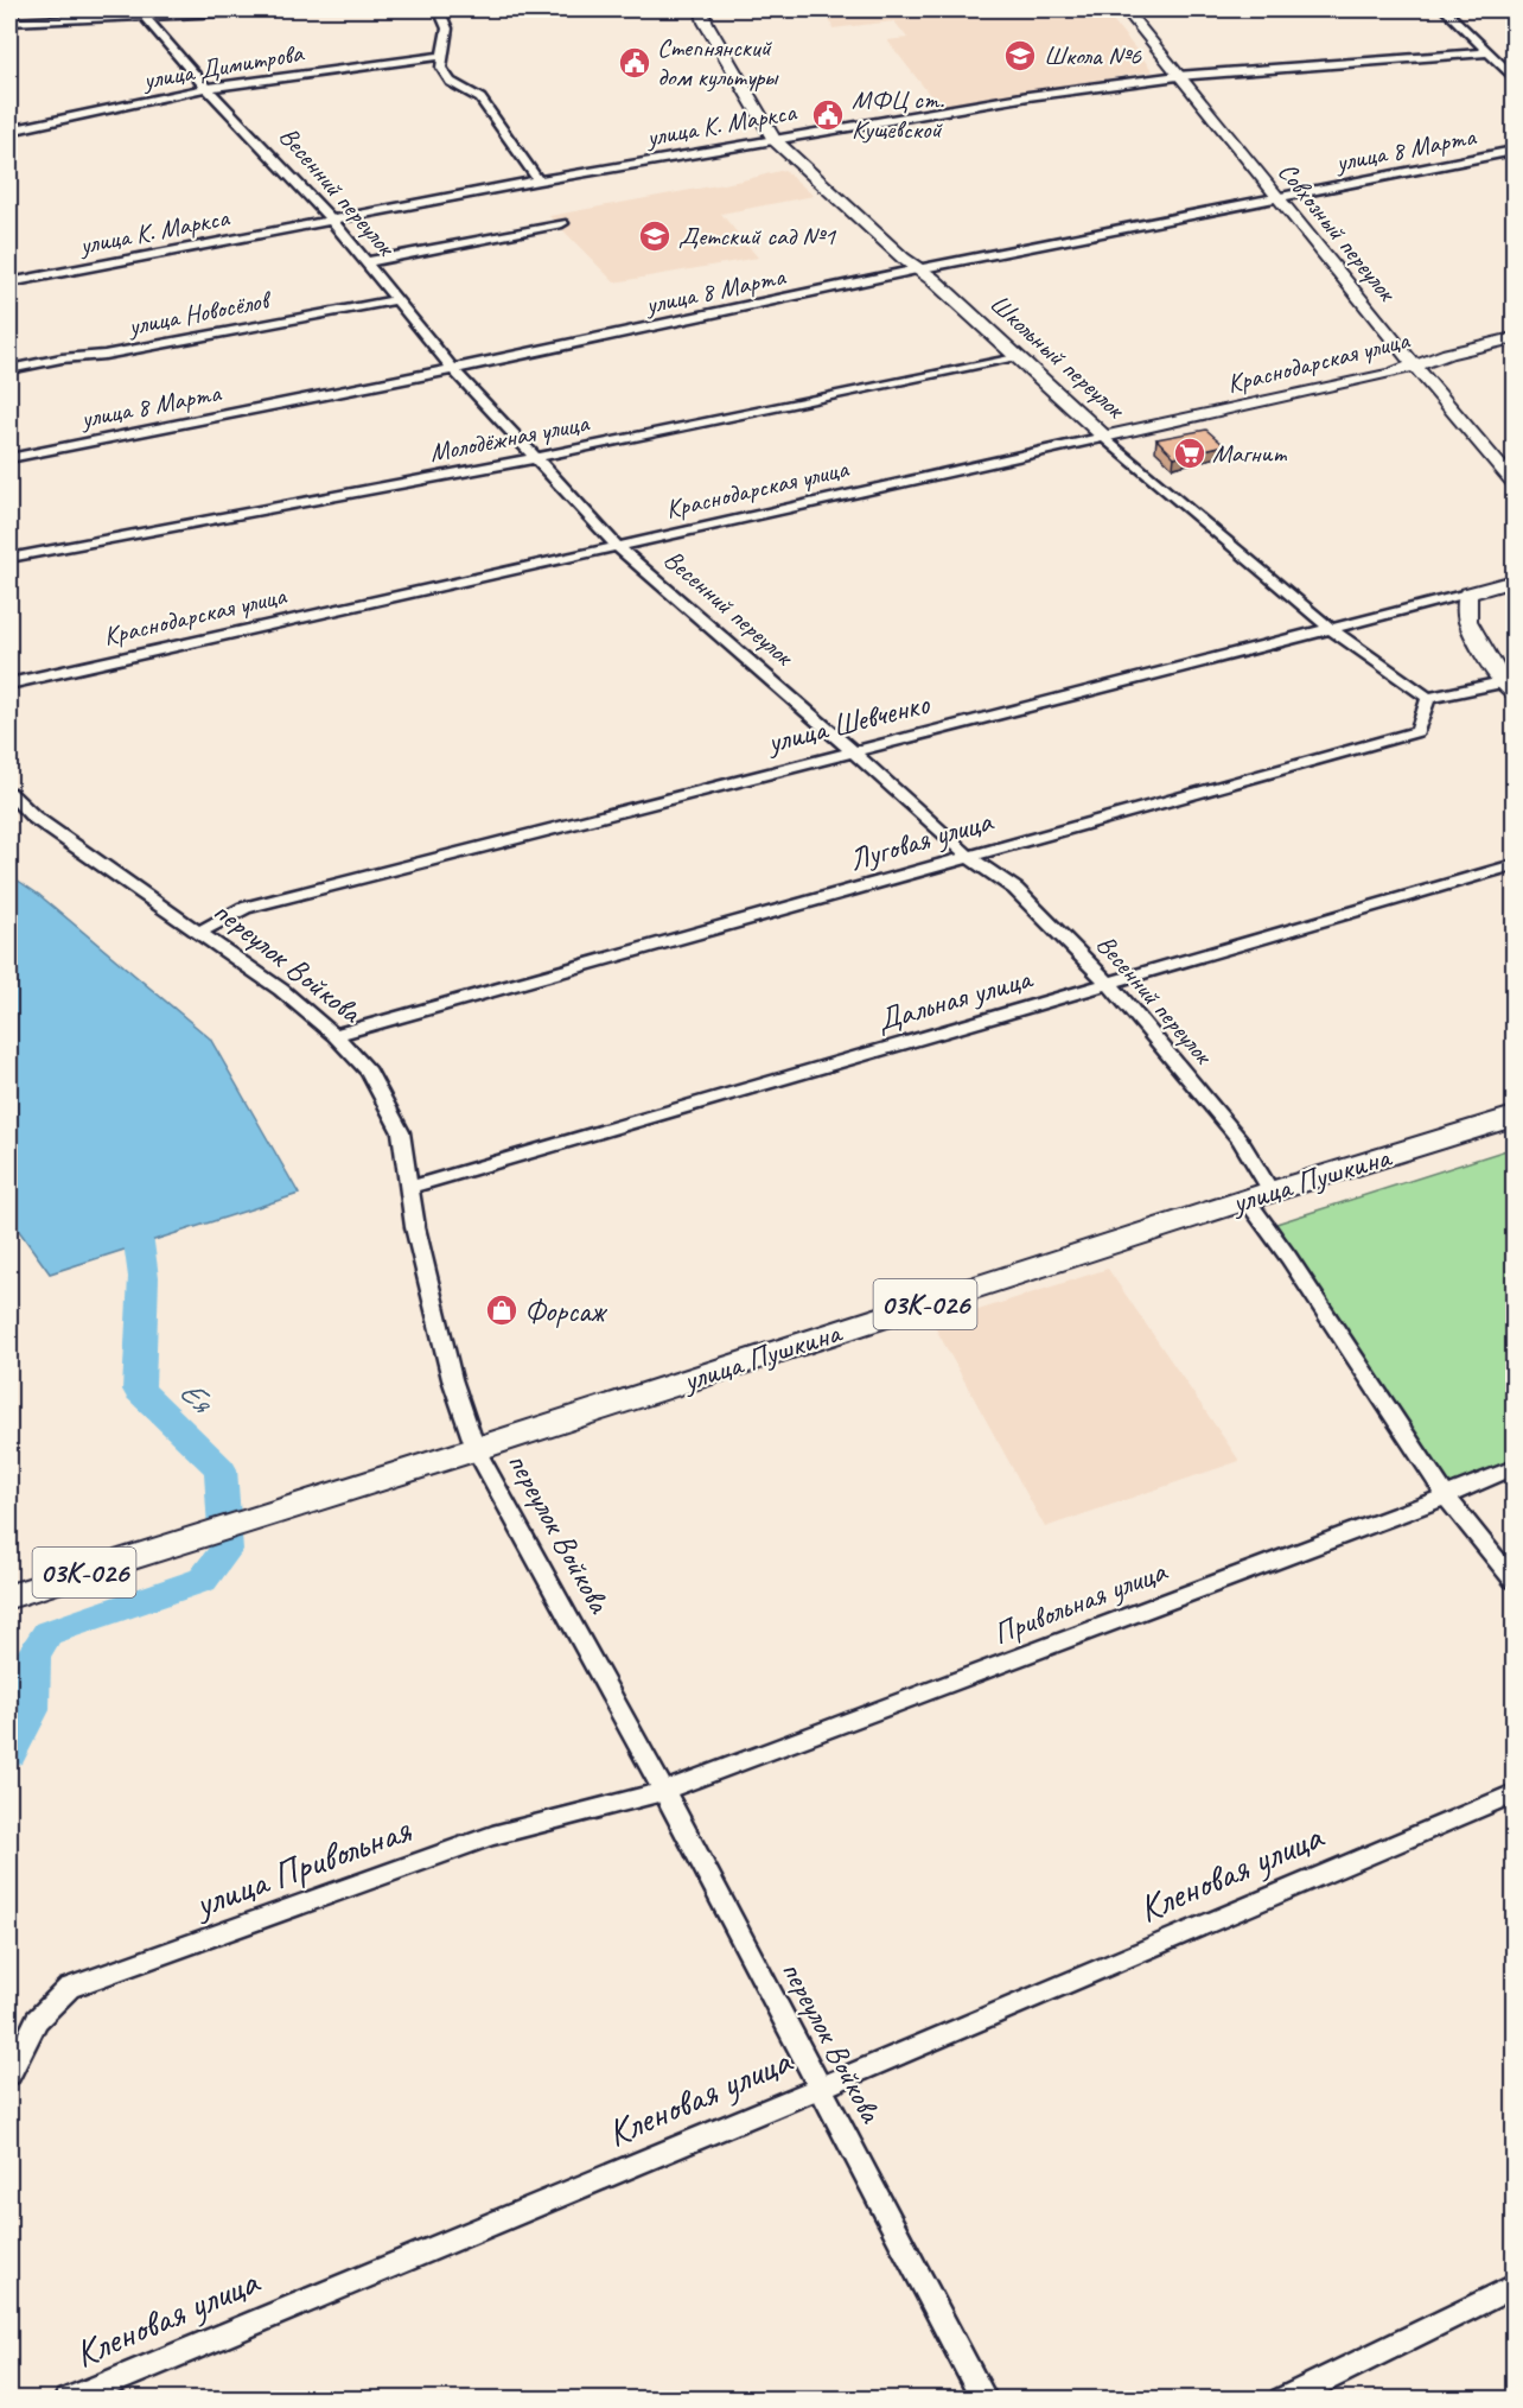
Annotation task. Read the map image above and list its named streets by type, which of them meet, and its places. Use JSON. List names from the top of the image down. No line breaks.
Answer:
{"streets":{"main road":["улица Пушкина","03К-026"],"street":["улица Димитрова","улица К. Маркса","улица 8 Марта","Весенний переулок","Совхозный переулок","улица Новосёлов","Школьный переулок","Краснодарская улица","Молодёжная улица","улица Шевченко","Луговая улица","переулок Войкова","Дальная улица","Привольная улица","улица Привольная","Кленовая улица"]},"crossings":[["улица Димитрова","Весенний переулок"],["улица К. Маркса","Весенний переулок"],["улица К. Маркса","Совхозный переулок"],["улица К. Маркса","Школьный переулок"],["улица 8 Марта","Весенний переулок"],["улица 8 Марта","Совхозный переулок"],["улица 8 Марта","Школьный переулок"],["Весенний переулок","улица Новосёлов"],["Весенний переулок","Краснодарская улица"],["Весенний переулок","Молодёжная улица"],["Весенний переулок","улица Шевченко"],["Весенний переулок","Луговая улица"],["Весенний переулок","Дальная улица"],["Весенний переулок","улица Пушкина"],["Весенний переулок","Привольная улица"],["Совхозный переулок","Краснодарская улица"],["Школьный переулок","Краснодарская улица"],["Школьный переулок","Молодёжная улица"],["Школьный переулок","улица Шевченко"],["Школьный переулок","Луговая улица"],["улица Шевченко","переулок Войкова"],["Луговая улица","переулок Войкова"],["переулок Войкова","Дальная улица"],["переулок Войкова","улица Пушкина"],["переулок Войкова","Привольная улица"],["переулок Войкова","улица Привольная"],["переулок Войкова","Кленовая улица"],["Привольная улица","улица Привольная"]],"water":["Ея"],"places":{"school or university":["Школа №6","Детский сад №1"],"public building":["Степнянский дом культуры","МФЦ ст. Кущевской"],"supermarket":["Магнит"],"shop":["Форсаж"]}}
